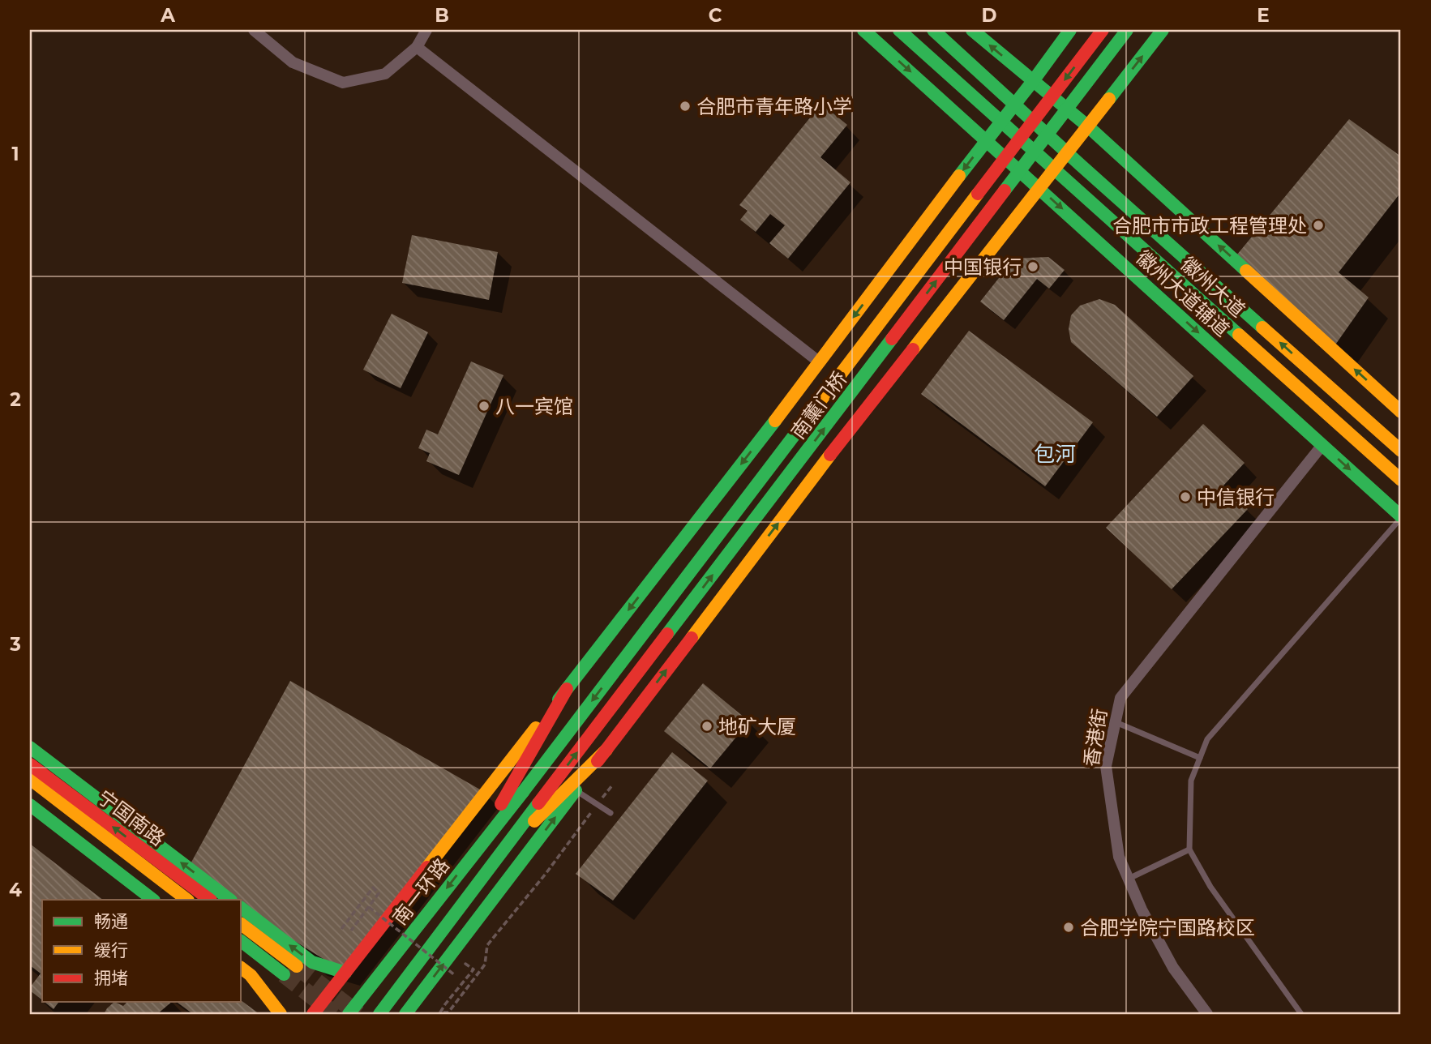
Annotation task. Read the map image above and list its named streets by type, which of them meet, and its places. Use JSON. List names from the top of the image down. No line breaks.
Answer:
{"streets":{"main road":["徽州大道","徽州大道辅道","南薰门桥","宁国南路","南一环路"],"street":["香港街"]},"crossings":[["徽州大道辅道","香港街"],["南薰门桥","南一环路"]],"districts":["包河"],"places":["合肥市青年路小学","合肥市市政工程管理处","中国银行","八一宾馆","中信银行","地矿大厦","合肥学院宁国路校区"],"legend":["畅通","缓行","拥堵"],"grid":{"columns":["A","B","C","D","E"],"rows":["1","2","3","4"]}}
